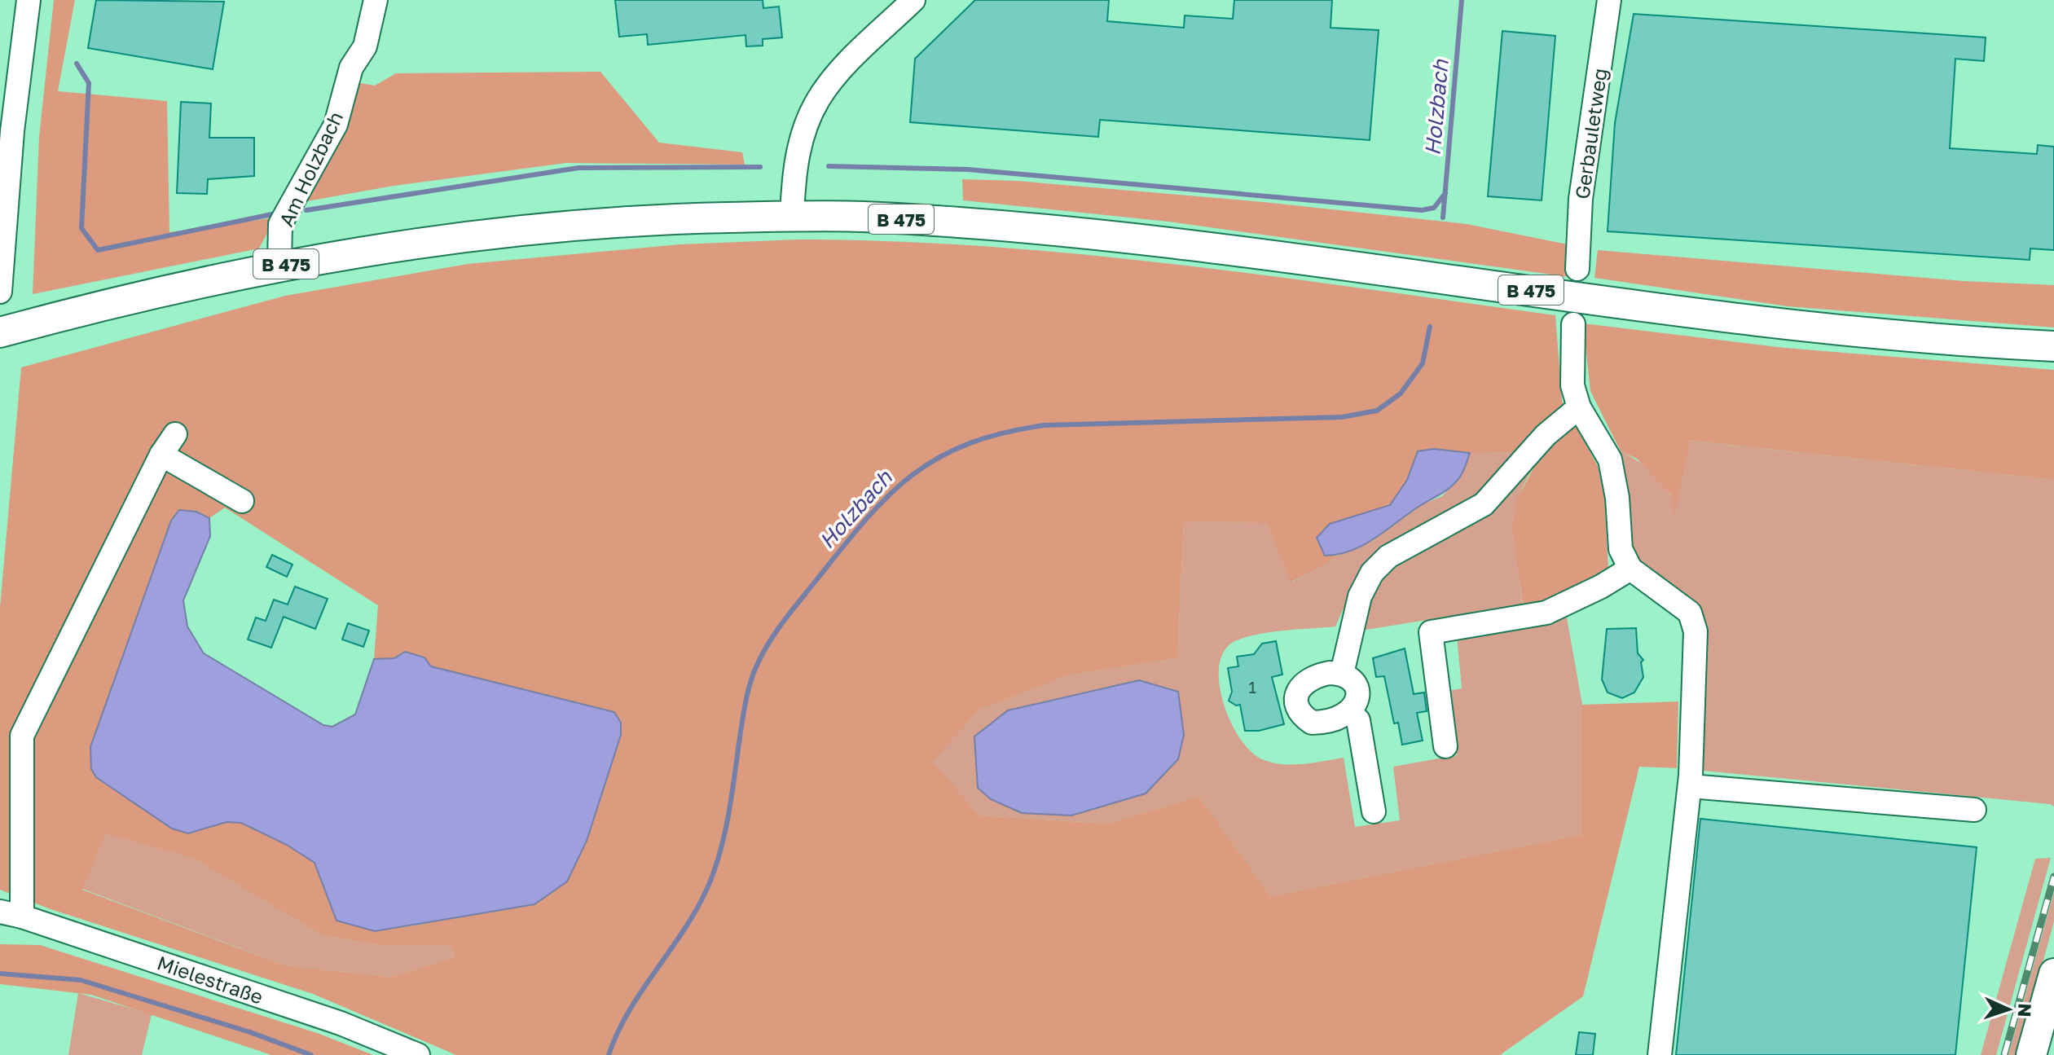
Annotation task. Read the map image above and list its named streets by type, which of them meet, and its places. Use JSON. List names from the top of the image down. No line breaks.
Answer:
{"streets":{"main road":["B 475"],"street":["Gerbauletweg","Am Holzbach","Mielestraße"]},"crossings":[["Am Holzbach","B 475"]],"water":["Holzbach"],"house_numbers":["1"],"north":"right"}
